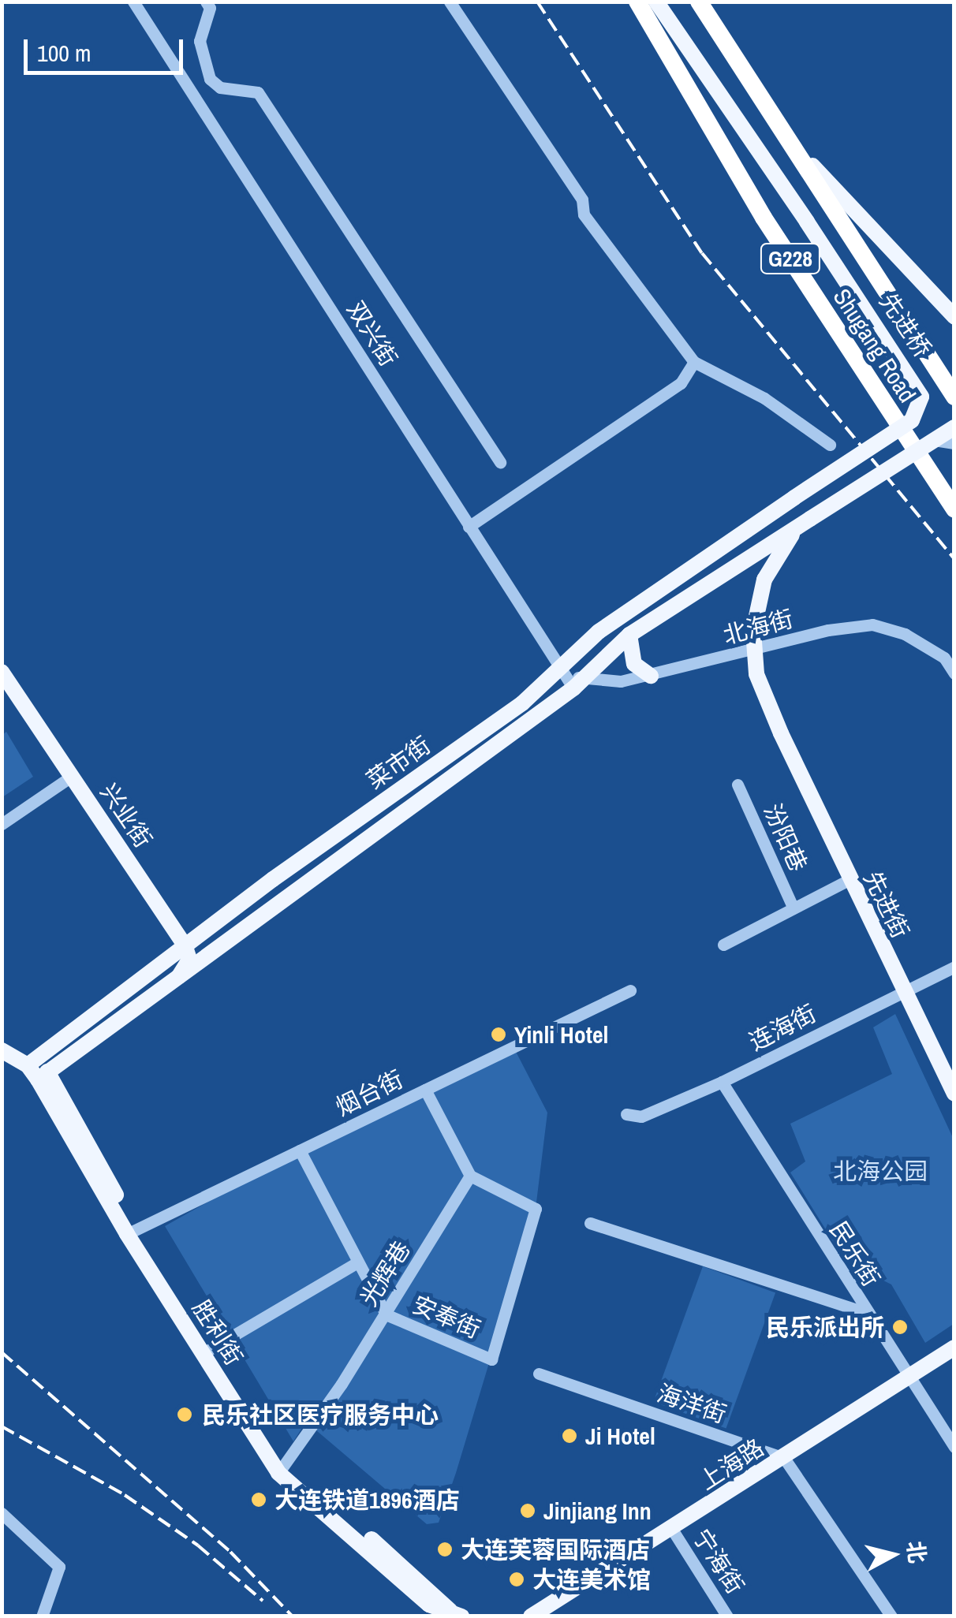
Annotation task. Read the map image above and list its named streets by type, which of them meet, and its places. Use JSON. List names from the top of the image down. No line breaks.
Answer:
{"streets":{"highway":["G228","Shugang Road"],"main road":["先进桥","菜市街","兴业街","先进街","胜利街","上海路"],"street":["双兴街","北海街","汾阳巷","连海街","烟台街","民乐街","光辉巷","安奉街","海洋街","宁海街"]},"crossings":[["先进桥","Shugang Road"],["先进桥","菜市街"],["双兴街","北海街"],["双兴街","菜市街"],["北海街","菜市街"],["菜市街","兴业街"],["菜市街","胜利街"],["先进街","连海街"],["连海街","民乐街"],["烟台街","胜利街"],["民乐街","上海路"],["光辉巷","安奉街"],["光辉巷","胜利街"],["海洋街","上海路"],["上海路","宁海街"]],"parks":["北海公园"],"places":["Yinli Hotel","民乐派出所","民乐社区医疗服务中心","Ji Hotel","大连铁道1896酒店","Jinjiang Inn","大连芙蓉国际酒店","大连美术馆"],"scale_bar":"100 m","north":"right"}
